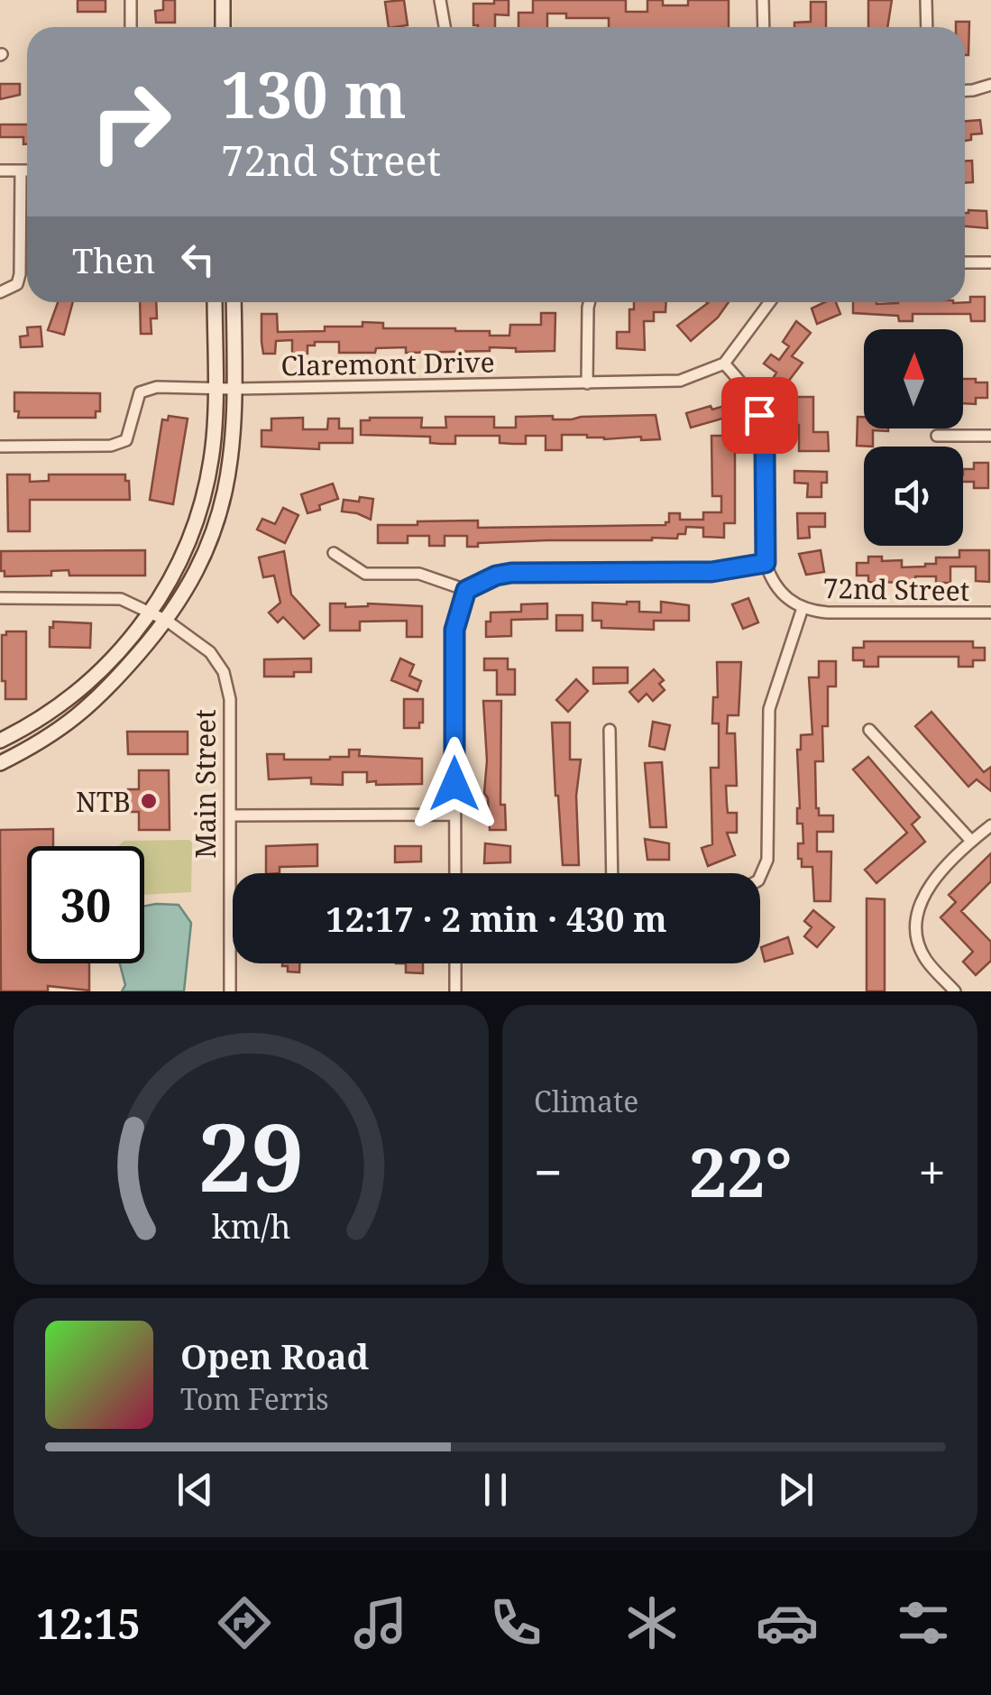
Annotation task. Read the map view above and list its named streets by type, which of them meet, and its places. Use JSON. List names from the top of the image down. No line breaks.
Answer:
{"streets":{"street":["Claremont Drive","72nd Street","Main Street"]},"places":["NTB"],"north":"top","page":{"turn":["130 m","72nd Street"],"then":"Then","limit":"30","trip":"12:17 · 2 min · 430 m","tile":"Climate","heat":["−","22°","+"],"song":["Open Road","Tom Ferris"],"tabs":"12:15","gauge":["29","km/h"]}}
